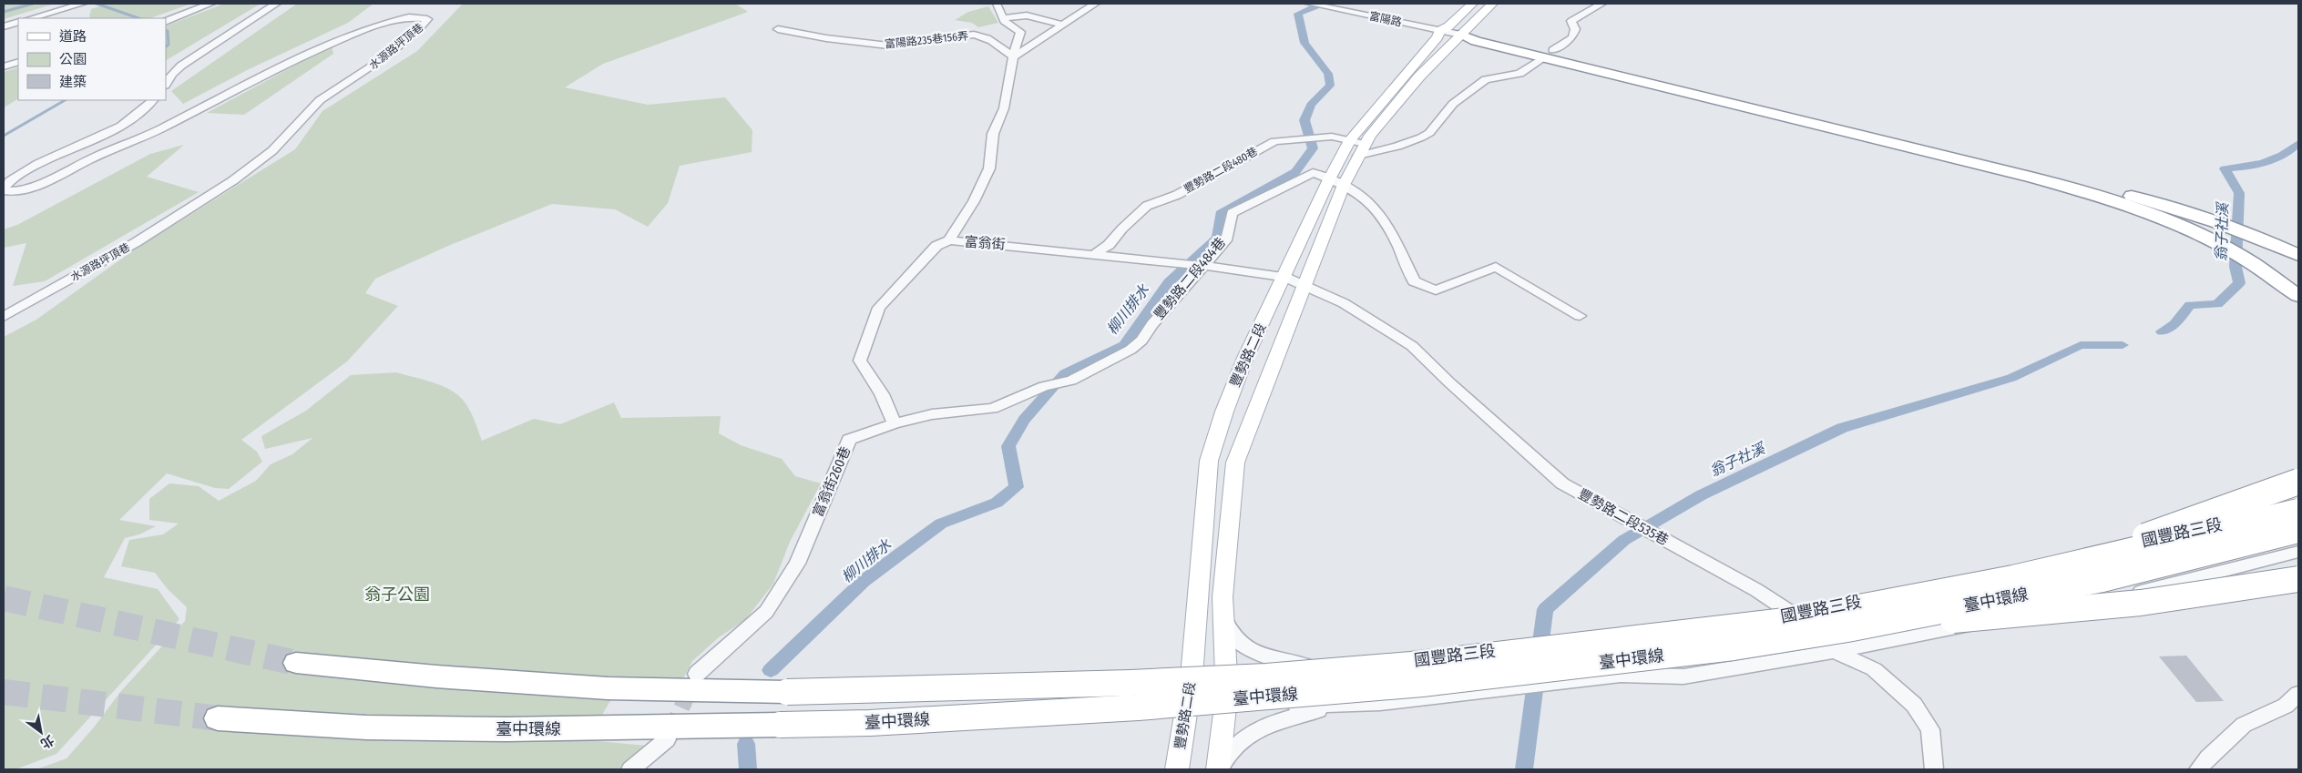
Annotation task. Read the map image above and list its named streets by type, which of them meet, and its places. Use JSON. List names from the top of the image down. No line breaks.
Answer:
{"streets":{"highway":["臺中環線"],"main road":["豐勢路二段"],"street":["富陽路","富陽路235巷156弄","水源路坪頂巷","豐勢路二段480巷","富翁街","豐勢路二段484巷","富翁街260巷","豐勢路二段535巷","國豐路三段"]},"crossings":[["富陽路","豐勢路二段"],["富陽路235巷156弄","富翁街"],["豐勢路二段480巷","富翁街"],["豐勢路二段480巷","豐勢路二段"],["富翁街","豐勢路二段484巷"],["富翁街","豐勢路二段"],["富翁街","豐勢路二段535巷"],["豐勢路二段484巷","豐勢路二段"],["豐勢路二段484巷","富翁街260巷"],["豐勢路二段","豐勢路二段535巷"],["豐勢路二段","國豐路三段"],["豐勢路二段535巷","國豐路三段"]],"water":["翁子社溪","柳川排水"],"parks":["翁子公園"],"legend":["道路","公園","建築"],"north":"bottom right"}
